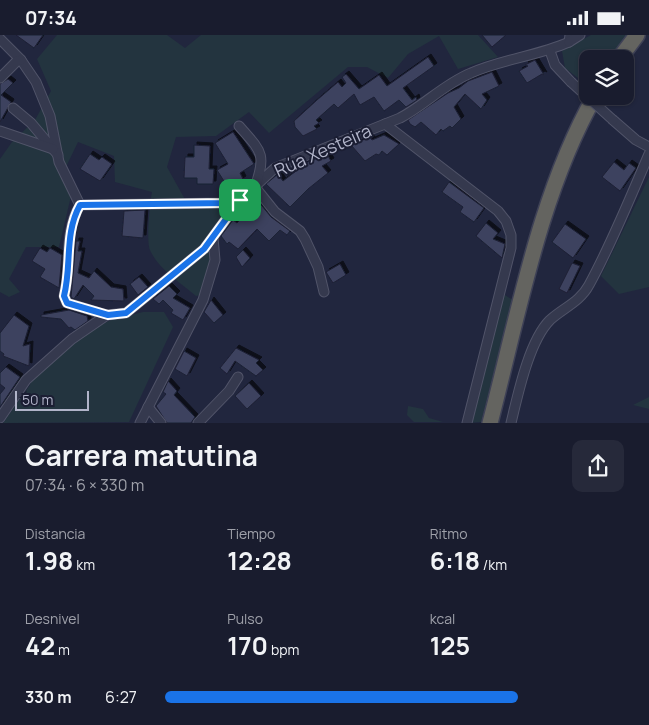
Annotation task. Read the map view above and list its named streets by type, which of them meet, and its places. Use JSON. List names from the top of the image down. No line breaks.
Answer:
{"streets":{"street":["Rúa Xesteira"]},"scale_bar":"50 m","page":{"status":"07:34","scale":"50 m","heading":["Carrera matutina","07:34 · 6 × 330 m"],"stats":[["Distancia","1.98 km"],["Tiempo","12:28"],["Ritmo","6:18 /km"],["Desnivel","42 m"],["Pulso","170 bpm"],["kcal","125"]],"list":[{"name":"330 m","note":"6:27"}]}}
